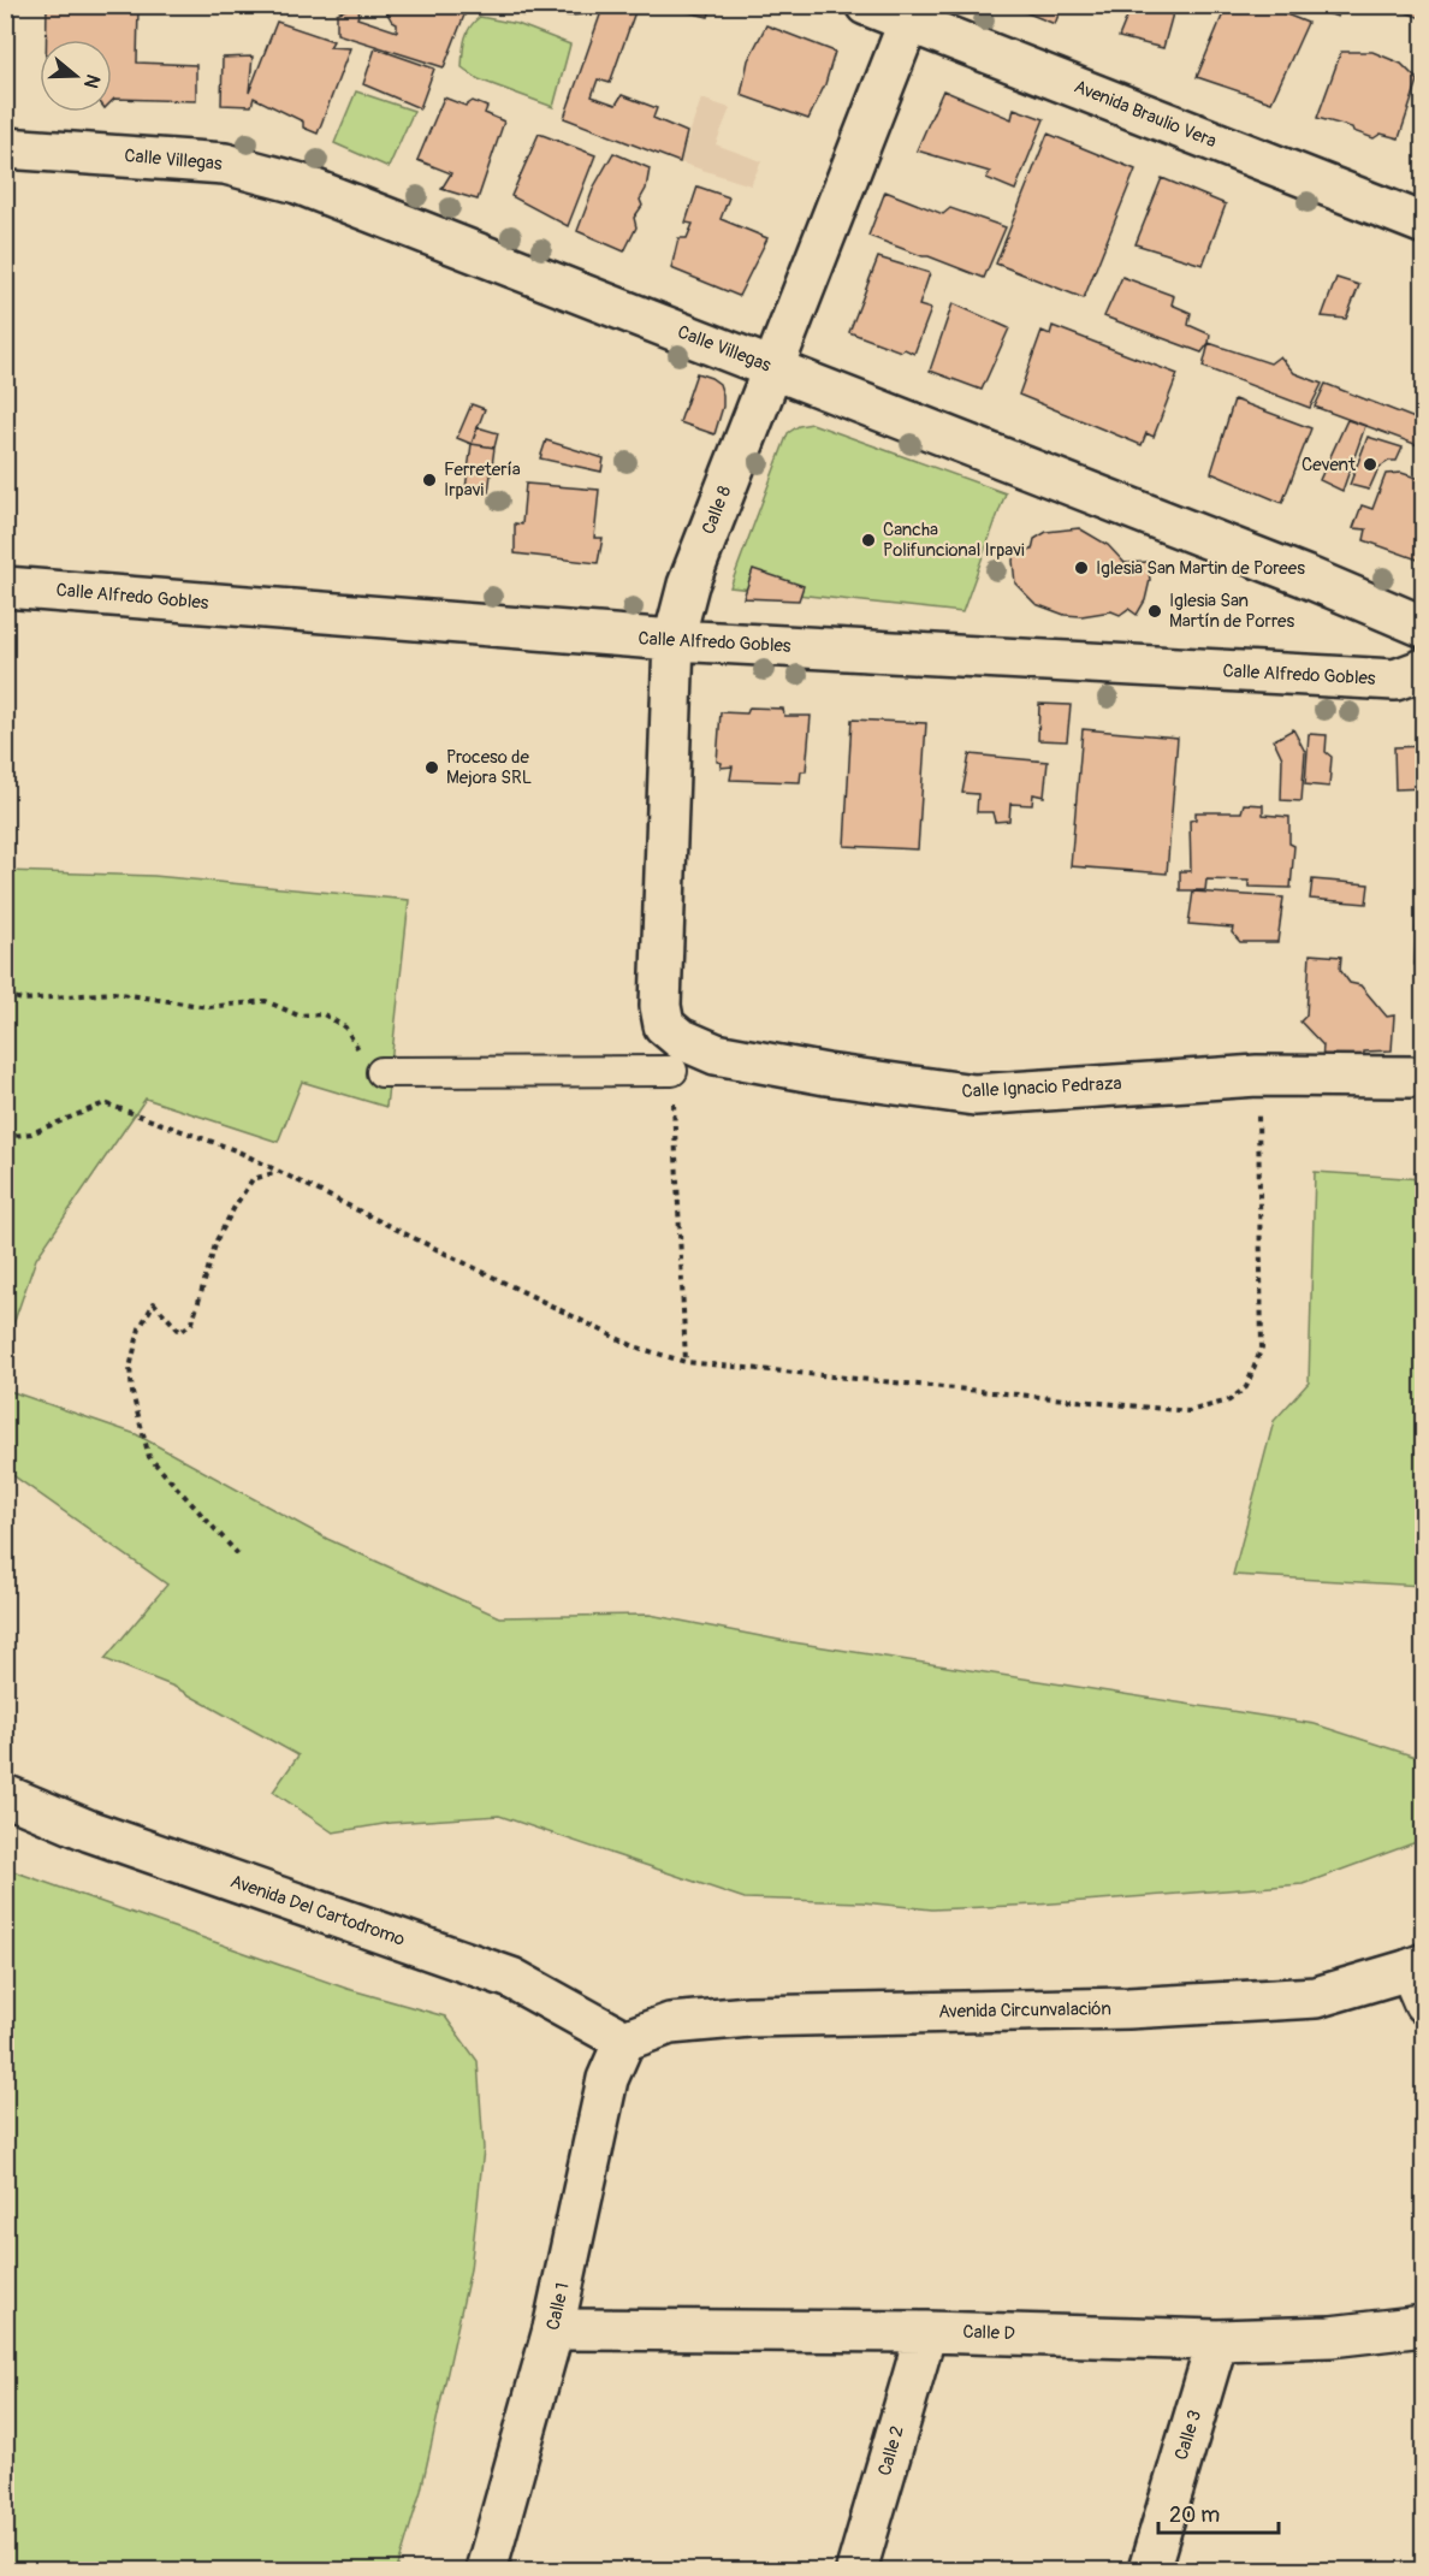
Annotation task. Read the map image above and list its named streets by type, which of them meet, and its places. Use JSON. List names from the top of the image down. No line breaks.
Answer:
{"streets":{"street":["Avenida Braulio Vera","Calle Villegas","Calle 8","Calle Alfredo Gobles","Calle Ignacio Pedraza","Avenida Del Cartodromo","Avenida Circunvalación","Calle 1","Calle D","Calle 3","Calle 2"]},"crossings":[["Avenida Braulio Vera","Calle 8"],["Calle Villegas","Calle 8"],["Calle 8","Calle Alfredo Gobles"],["Calle 8","Calle Ignacio Pedraza"],["Avenida Del Cartodromo","Avenida Circunvalación"],["Avenida Del Cartodromo","Calle 1"],["Avenida Circunvalación","Calle 1"],["Calle 1","Calle D"],["Calle D","Calle 3"],["Calle D","Calle 2"]],"places":["Cevent","Ferretería Irpavi","Cancha Polifuncional Irpavi","Iglesia San Martin de Porees","Iglesia San Martín de Porres","Proceso de Mejora SRL"],"scale_bar":"20 m","north":"right"}
